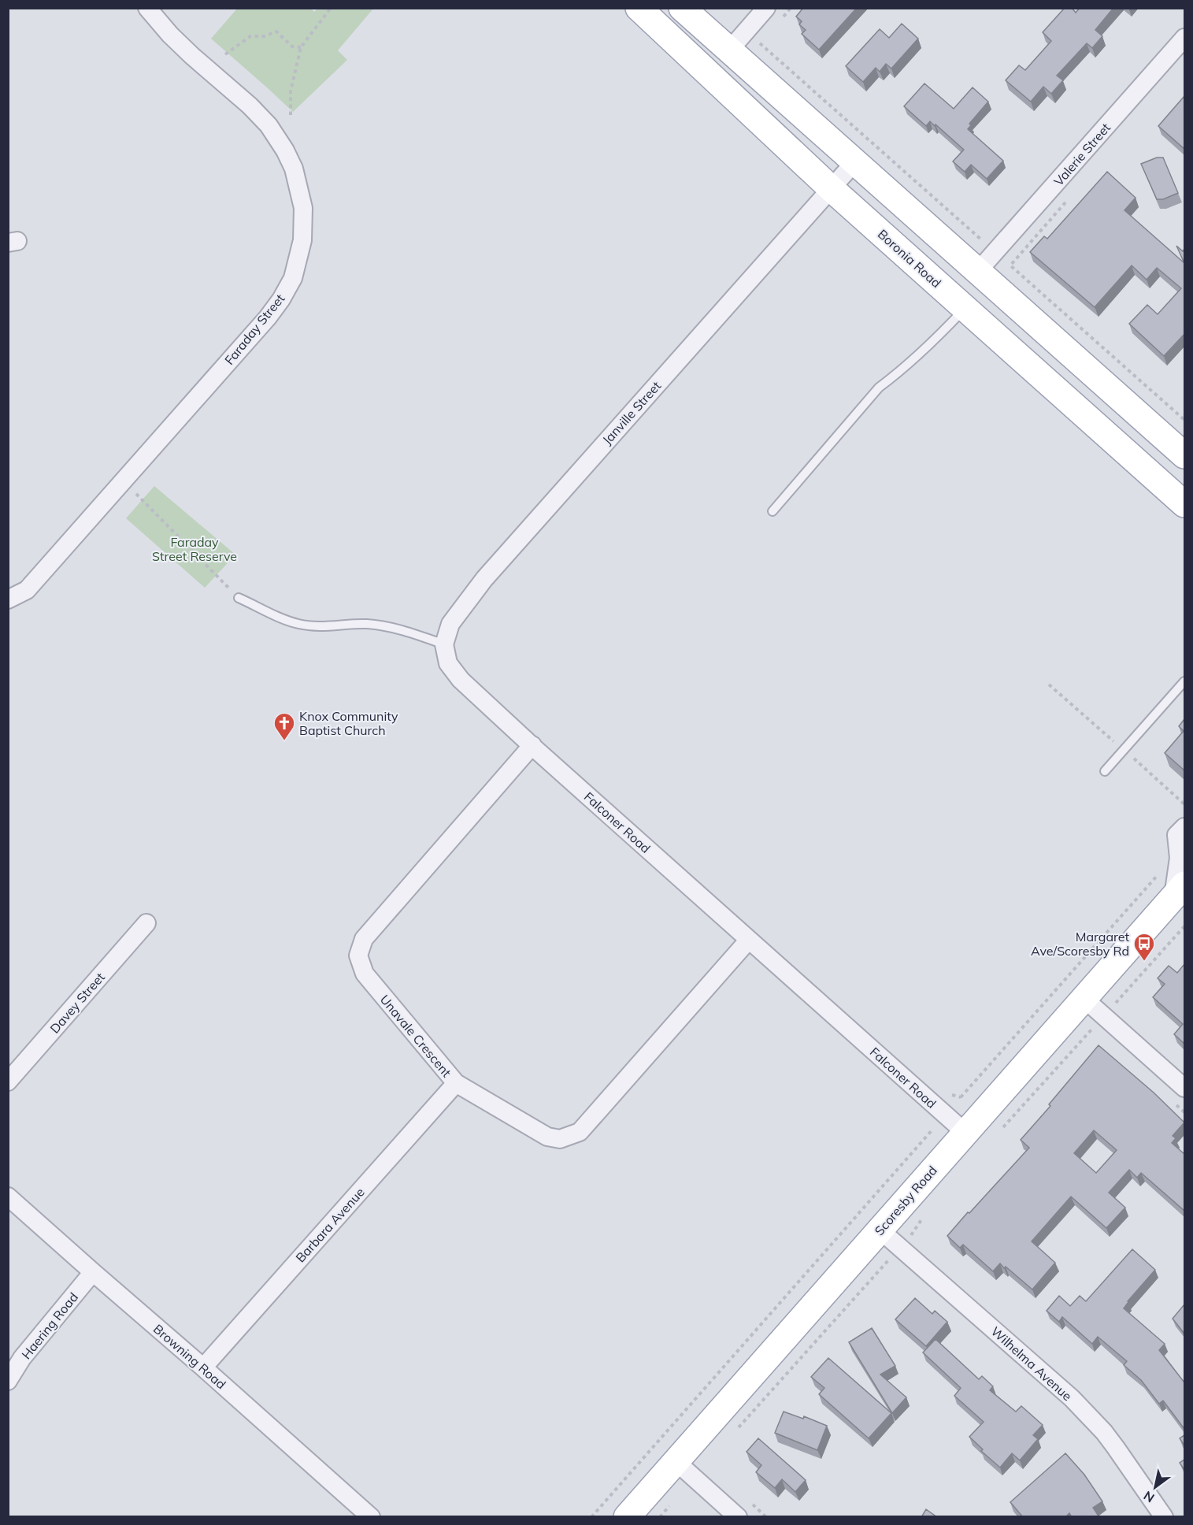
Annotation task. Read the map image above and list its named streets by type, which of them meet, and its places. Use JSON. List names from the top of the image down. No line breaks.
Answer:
{"streets":{"main road":["Boronia Road","Scoresby Road"],"street":["Valerie Street","Faraday Street","Janville Street","Falconer Road","Davey Street","Unavale Crescent","Barbara Avenue","Haering Road","Browning Road","Wilhelma Avenue"]},"crossings":[["Boronia Road","Janville Street"],["Janville Street","Falconer Road"],["Falconer Road","Unavale Crescent"],["Falconer Road","Scoresby Road"],["Unavale Crescent","Barbara Avenue"],["Scoresby Road","Wilhelma Avenue"],["Barbara Avenue","Browning Road"],["Haering Road","Browning Road"]],"parks":["Faraday Street Reserve"],"places":{"church":["Knox Community Baptist Church"],"bus stop":["Margaret Ave/Scoresby Rd"]},"north":"bottom left"}
